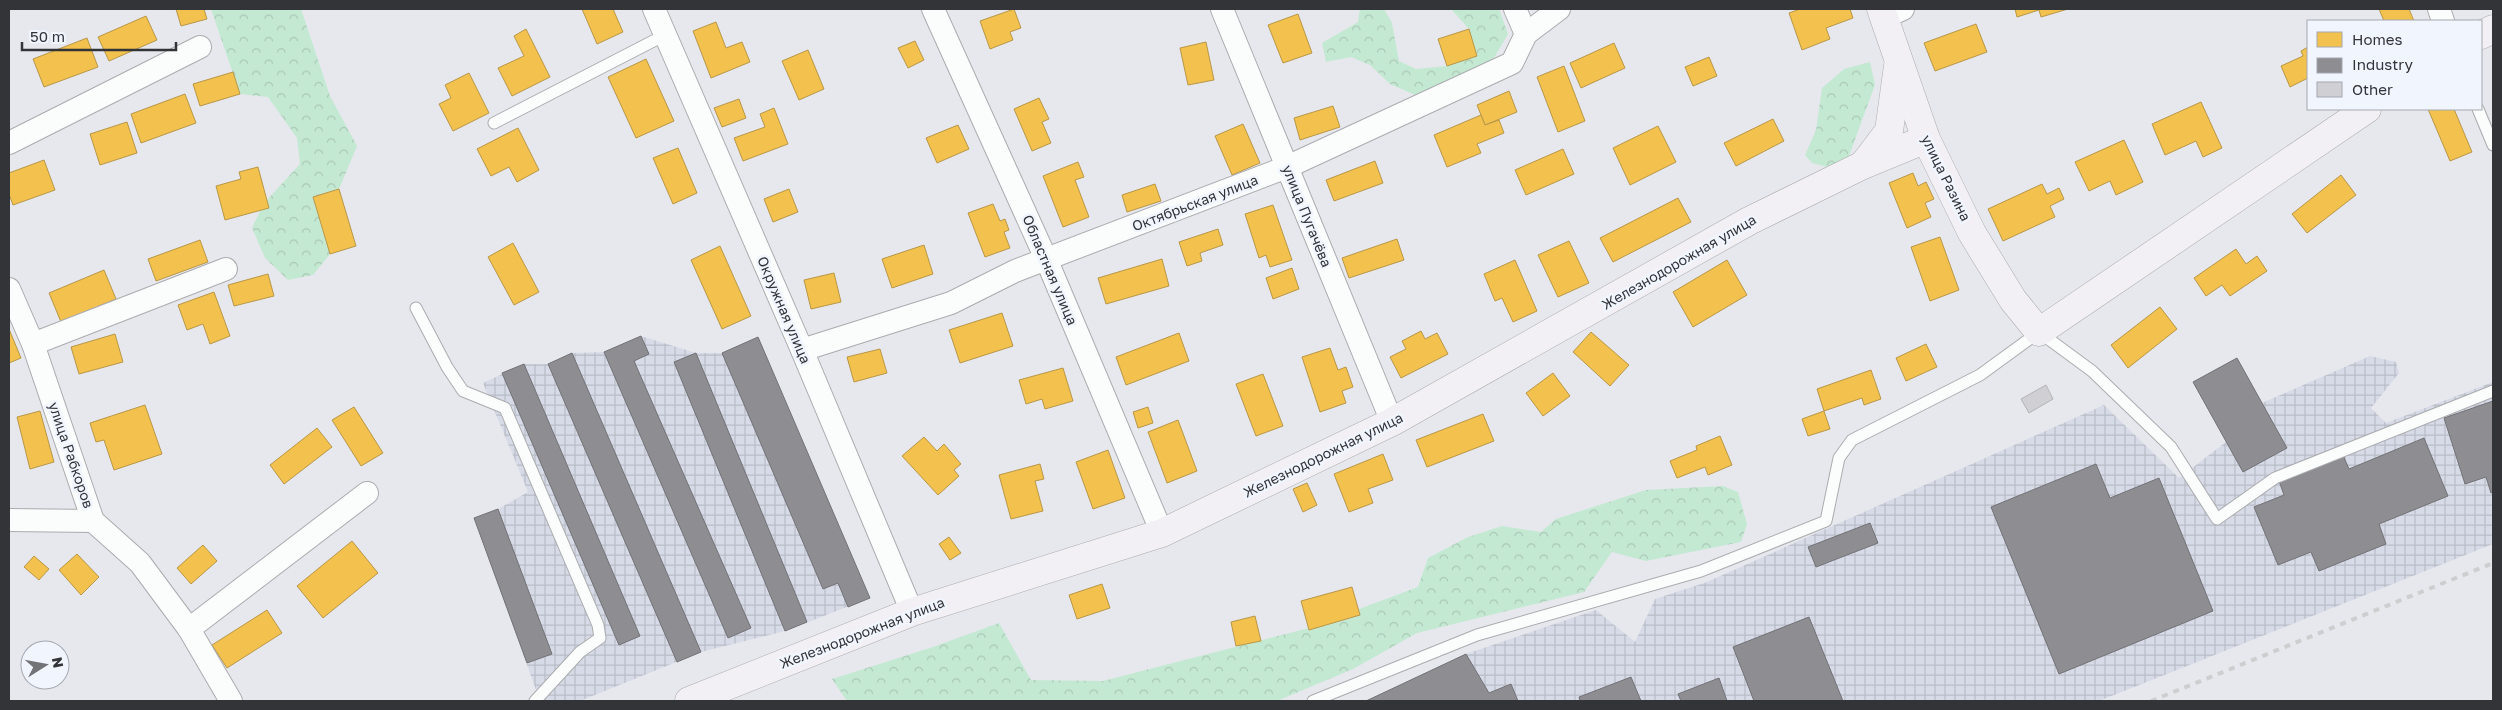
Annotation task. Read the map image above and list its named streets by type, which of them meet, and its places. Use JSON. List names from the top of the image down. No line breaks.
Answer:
{"streets":{"street":["улица Разина","Октябрьская улица","улица Пугачёва","Железнодорожная улица","Областная улица","Окружная улица","улица Рабкоров"]},"crossings":[["улица Разина","Железнодорожная улица"],["Октябрьская улица","улица Пугачёва"],["Октябрьская улица","Областная улица"],["Октябрьская улица","Окружная улица"],["улица Пугачёва","Железнодорожная улица"],["Железнодорожная улица","Областная улица"],["Железнодорожная улица","Окружная улица"]],"legend":["Homes","Industry","Other"],"scale_bar":"50 m","north":"right"}
